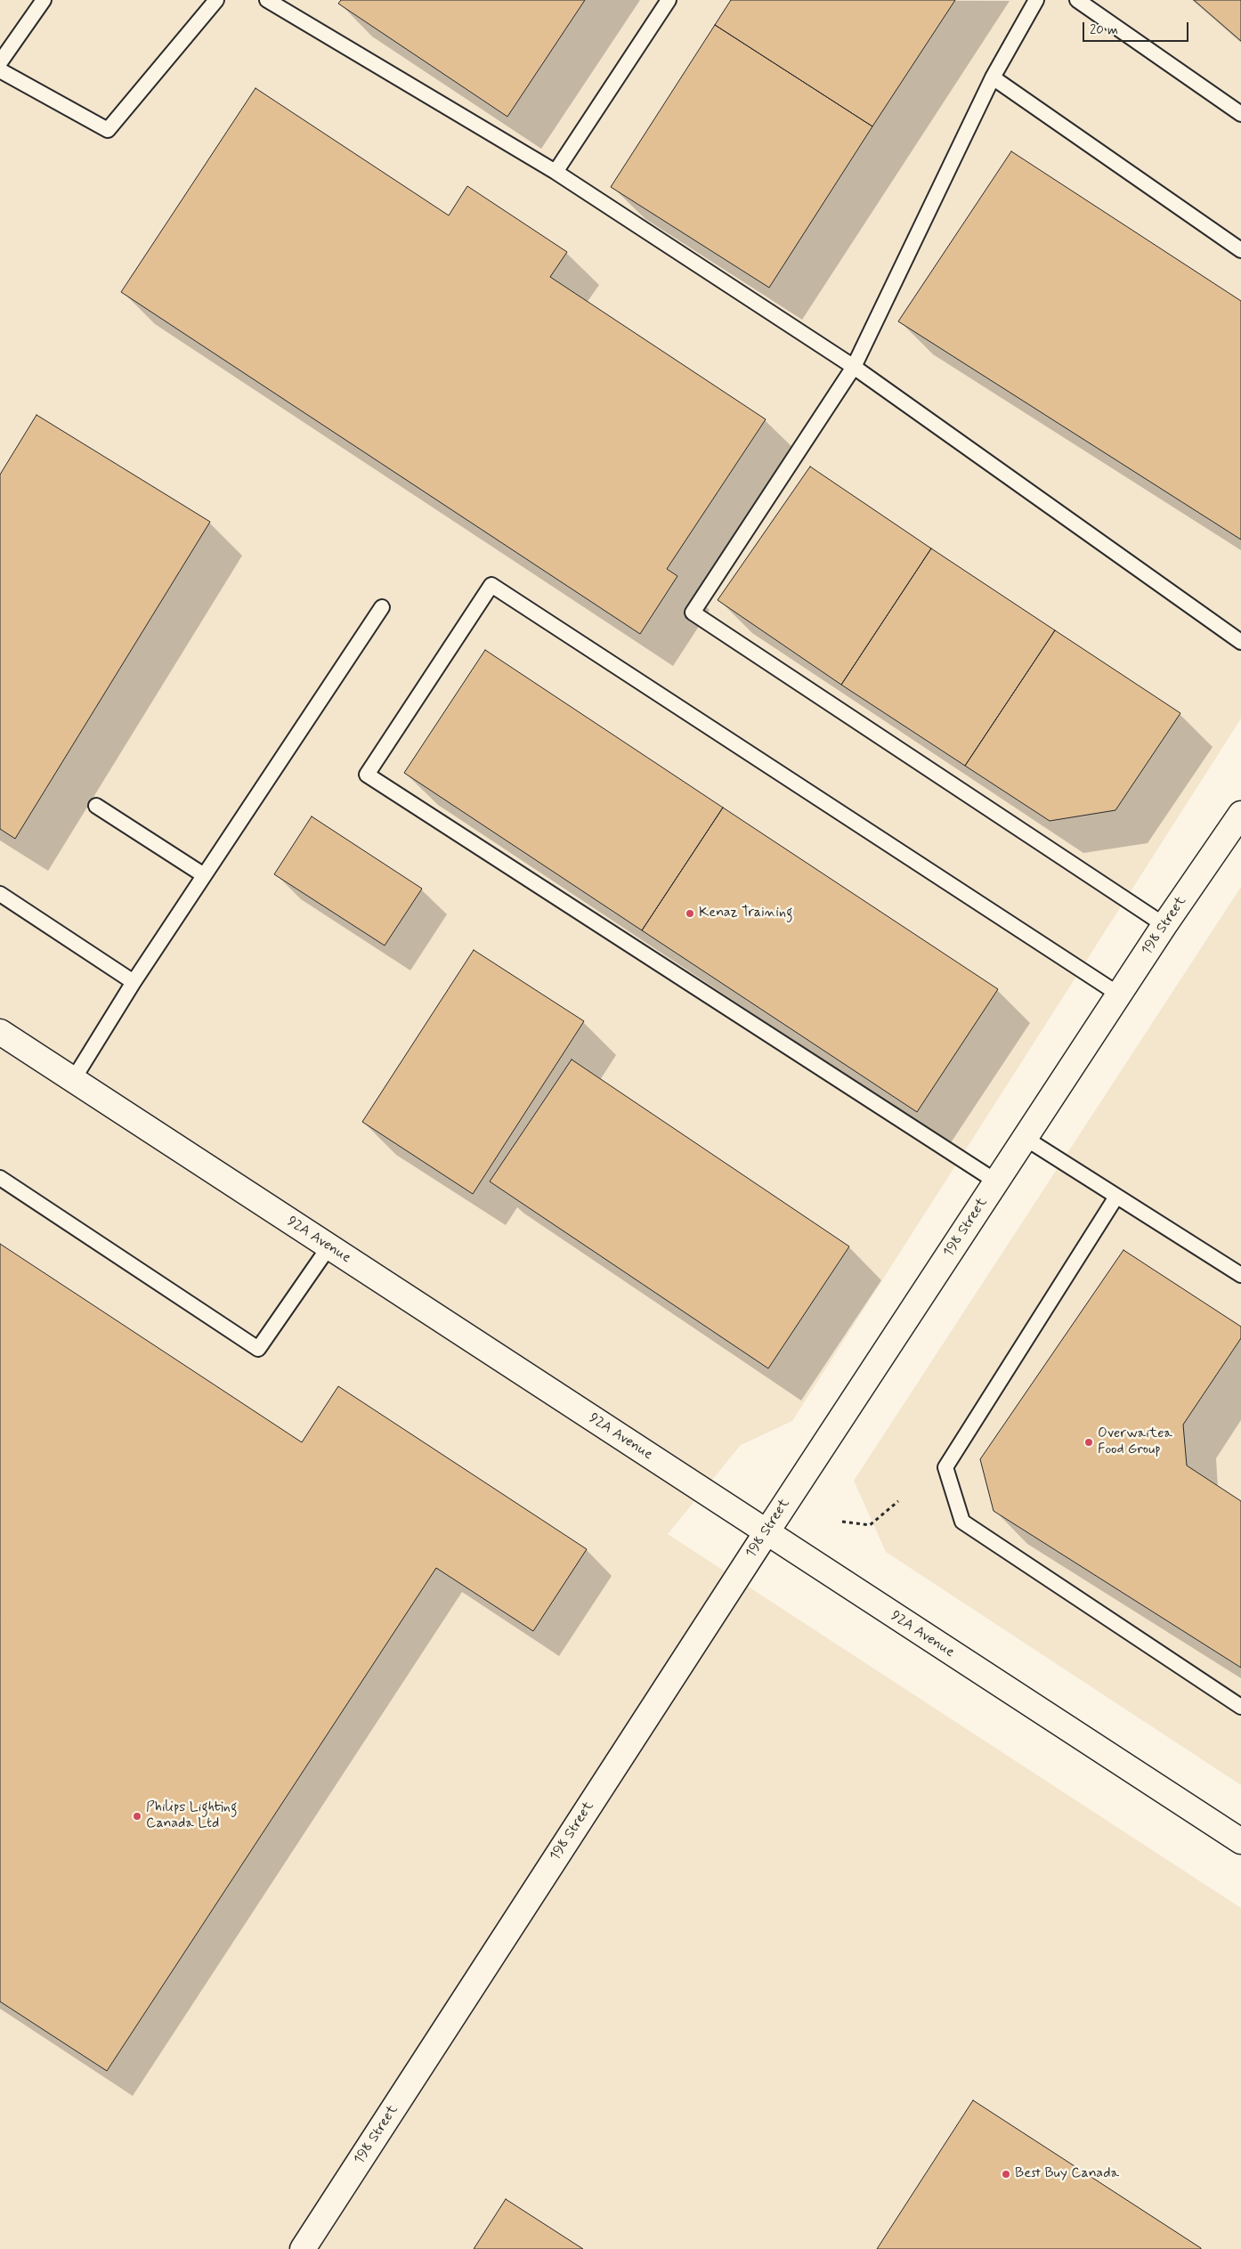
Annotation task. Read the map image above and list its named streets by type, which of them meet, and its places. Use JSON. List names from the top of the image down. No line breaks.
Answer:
{"streets":{"street":["198 Street","92A Avenue"]},"crossings":[["198 Street","92A Avenue"]],"places":["Kenaz Training","Overwaitea Food Group","Philips Lighting Canada Ltd","Best Buy Canada"],"scale_bar":"20 m"}
